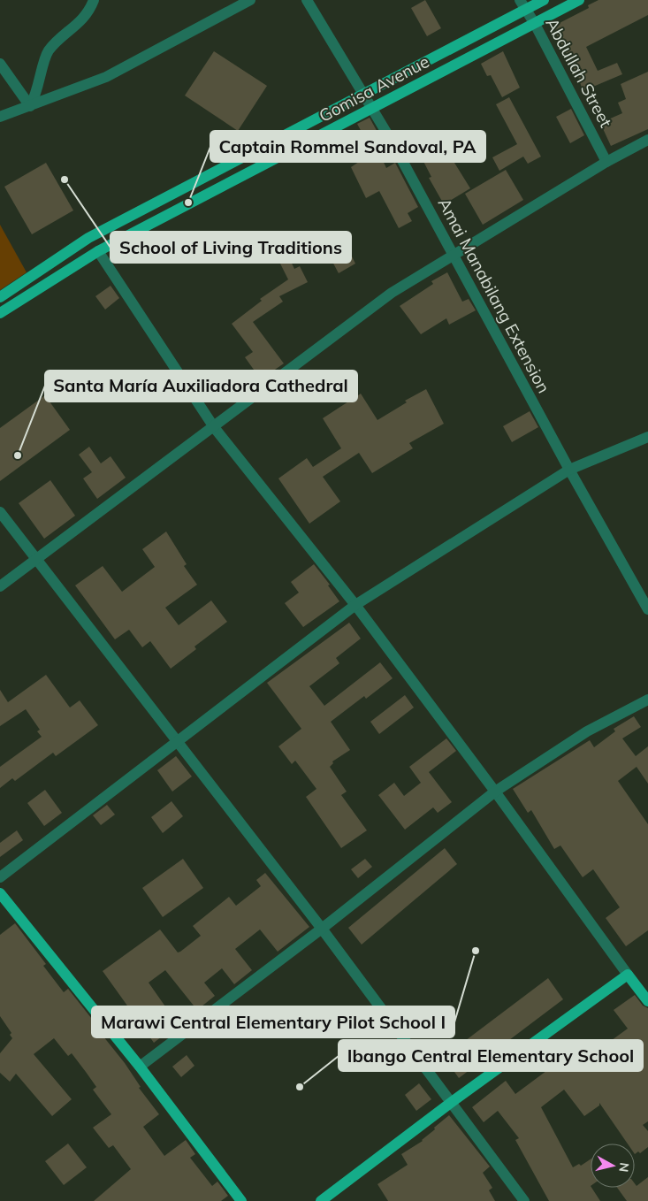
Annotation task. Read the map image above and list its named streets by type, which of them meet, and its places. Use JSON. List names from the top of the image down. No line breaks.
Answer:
{"streets":{"main road":["Gomisa Avenue"],"street":["Abdullah Street","Amai Manabilang Extension"]},"crossings":[["Abdullah Street","Gomisa Avenue"],["Gomisa Avenue","Amai Manabilang Extension"]],"places":["School of Living Traditions","Captain Rommel Sandoval, PA","Santa María Auxiliadora Cathedral","Marawi Central Elementary Pilot School I","Ibango Central Elementary School"],"north":"right"}
